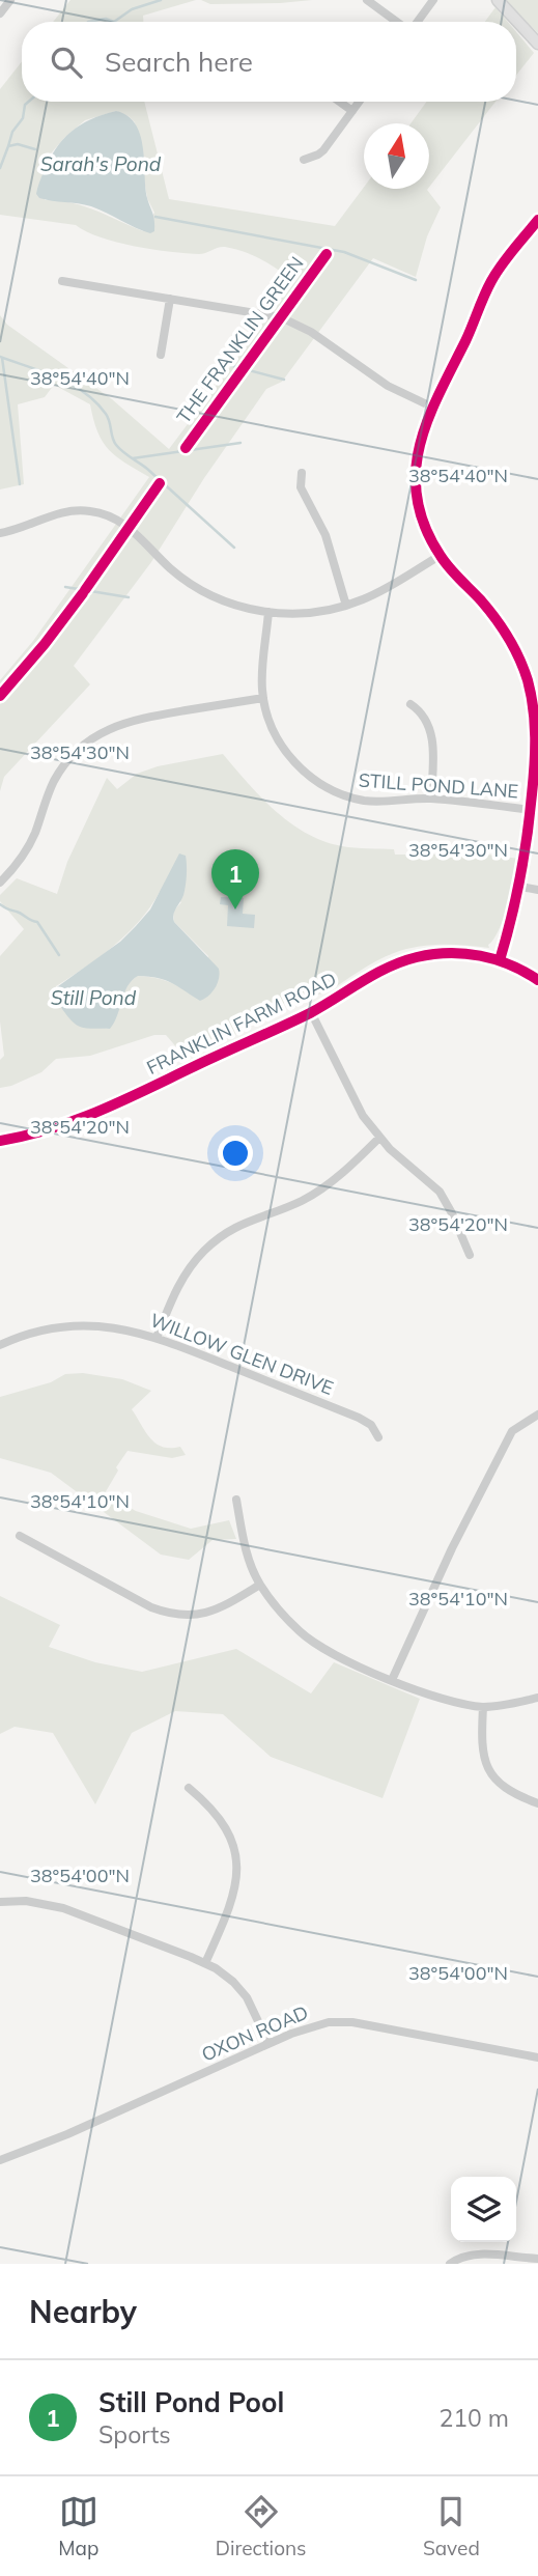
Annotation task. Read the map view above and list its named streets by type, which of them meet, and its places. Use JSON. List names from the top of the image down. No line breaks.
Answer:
{"streets":{"street":["STILL POND LANE","FRANKLIN FARM ROAD","WILLOW GLEN DRIVE","OXON ROAD"],"cycle path":["THE FRANKLIN GREEN"]},"water":["Sarah's Pond","Still Pond"],"north":"top","page":{"search":"Search here","pins":"1","heading":"Nearby","list":[{"mark":"1","name":"Still Pond Pool","note":"Sports","value":"210 m"}],"nav":["Map","Directions","Saved"]},"coordinates":["38°54'40\"N","38°54'30\"N","38°54'20\"N","38°54'10\"N","38°54'00\"N"]}
